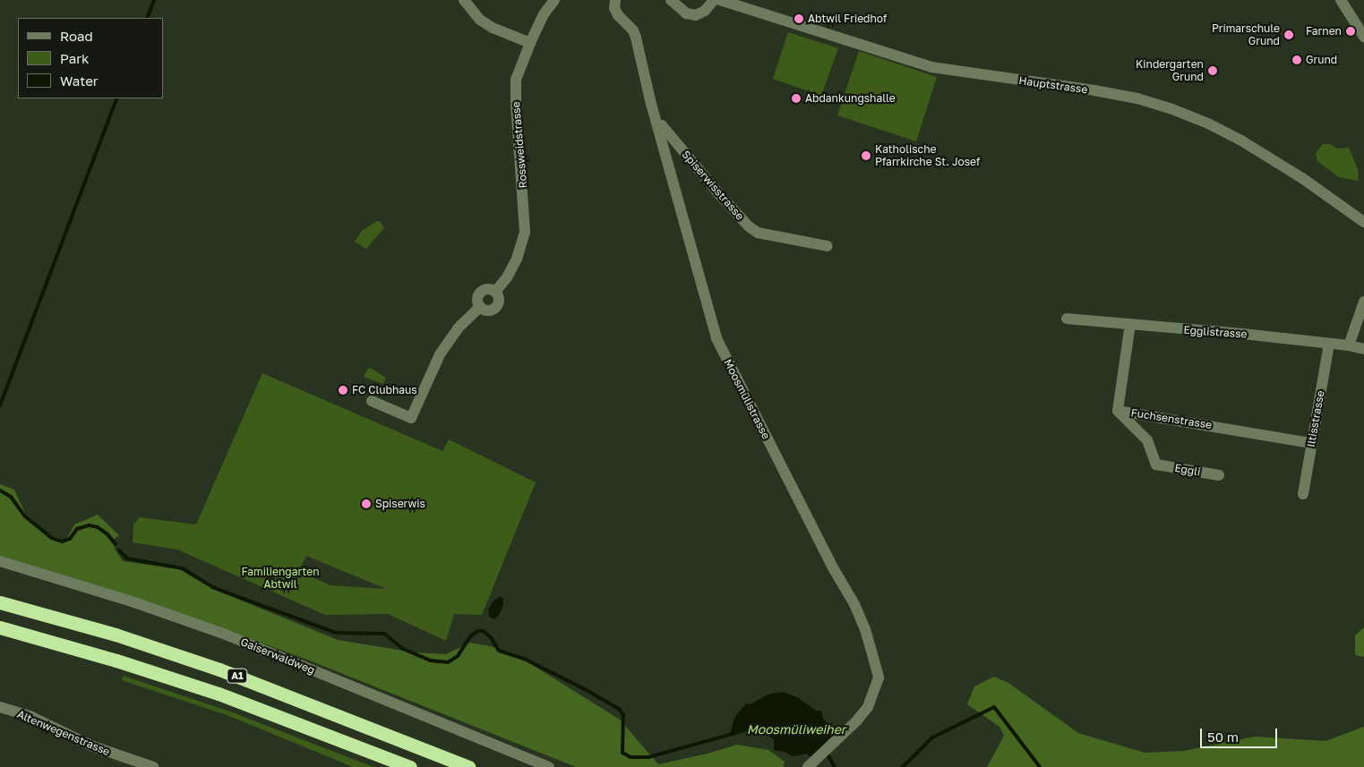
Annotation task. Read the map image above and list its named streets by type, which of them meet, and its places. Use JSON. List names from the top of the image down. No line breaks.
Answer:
{"streets":{"highway":["A1"],"street":["Hauptstrasse","Rossweidstrasse","Spiserwisstrasse","Egglistrasse","Moosmülistrasse","Fuchsenstrasse","Iltisstrasse","Eggli","Gaiserwaldweg","Altenwegenstrasse"]},"crossings":[["Spiserwisstrasse","Moosmülistrasse"],["Egglistrasse","Fuchsenstrasse"],["Egglistrasse","Iltisstrasse"],["Fuchsenstrasse","Iltisstrasse"],["Fuchsenstrasse","Eggli"]],"water":["Moosmüliweiher"],"parks":["Familiengarten Abtwil"],"places":["Abtwil Friedhof","Farnen","Primarschule Grund","Grund","Kindergarten Grund","Abdankungshalle","Katholische Pfarrkirche St. Josef","FC Clubhaus","Spiserwis"],"legend":["Road","Park","Water"],"scale_bar":"50 m"}
